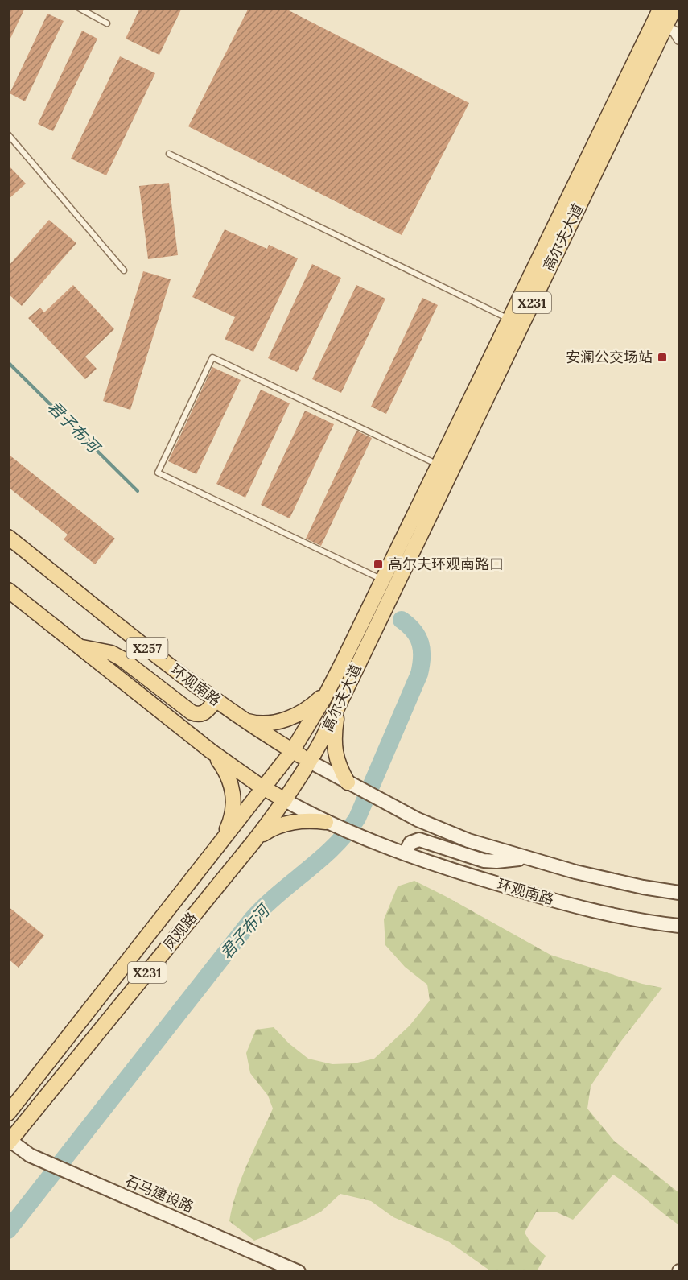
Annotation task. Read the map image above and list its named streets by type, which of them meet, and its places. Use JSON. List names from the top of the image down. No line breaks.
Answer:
{"streets":{"main road":["高尔夫大道","X231","X257","环观南路","凤观路"],"street":["石马建设路"]},"crossings":[["高尔夫大道","X231"],["高尔夫大道","环观南路"],["高尔夫大道","凤观路"],["X257","凤观路"],["环观南路","凤观路"],["凤观路","石马建设路"]],"water":["君子布河"],"places":{"transit":["安澜公交场站","高尔夫环观南路口"]}}
